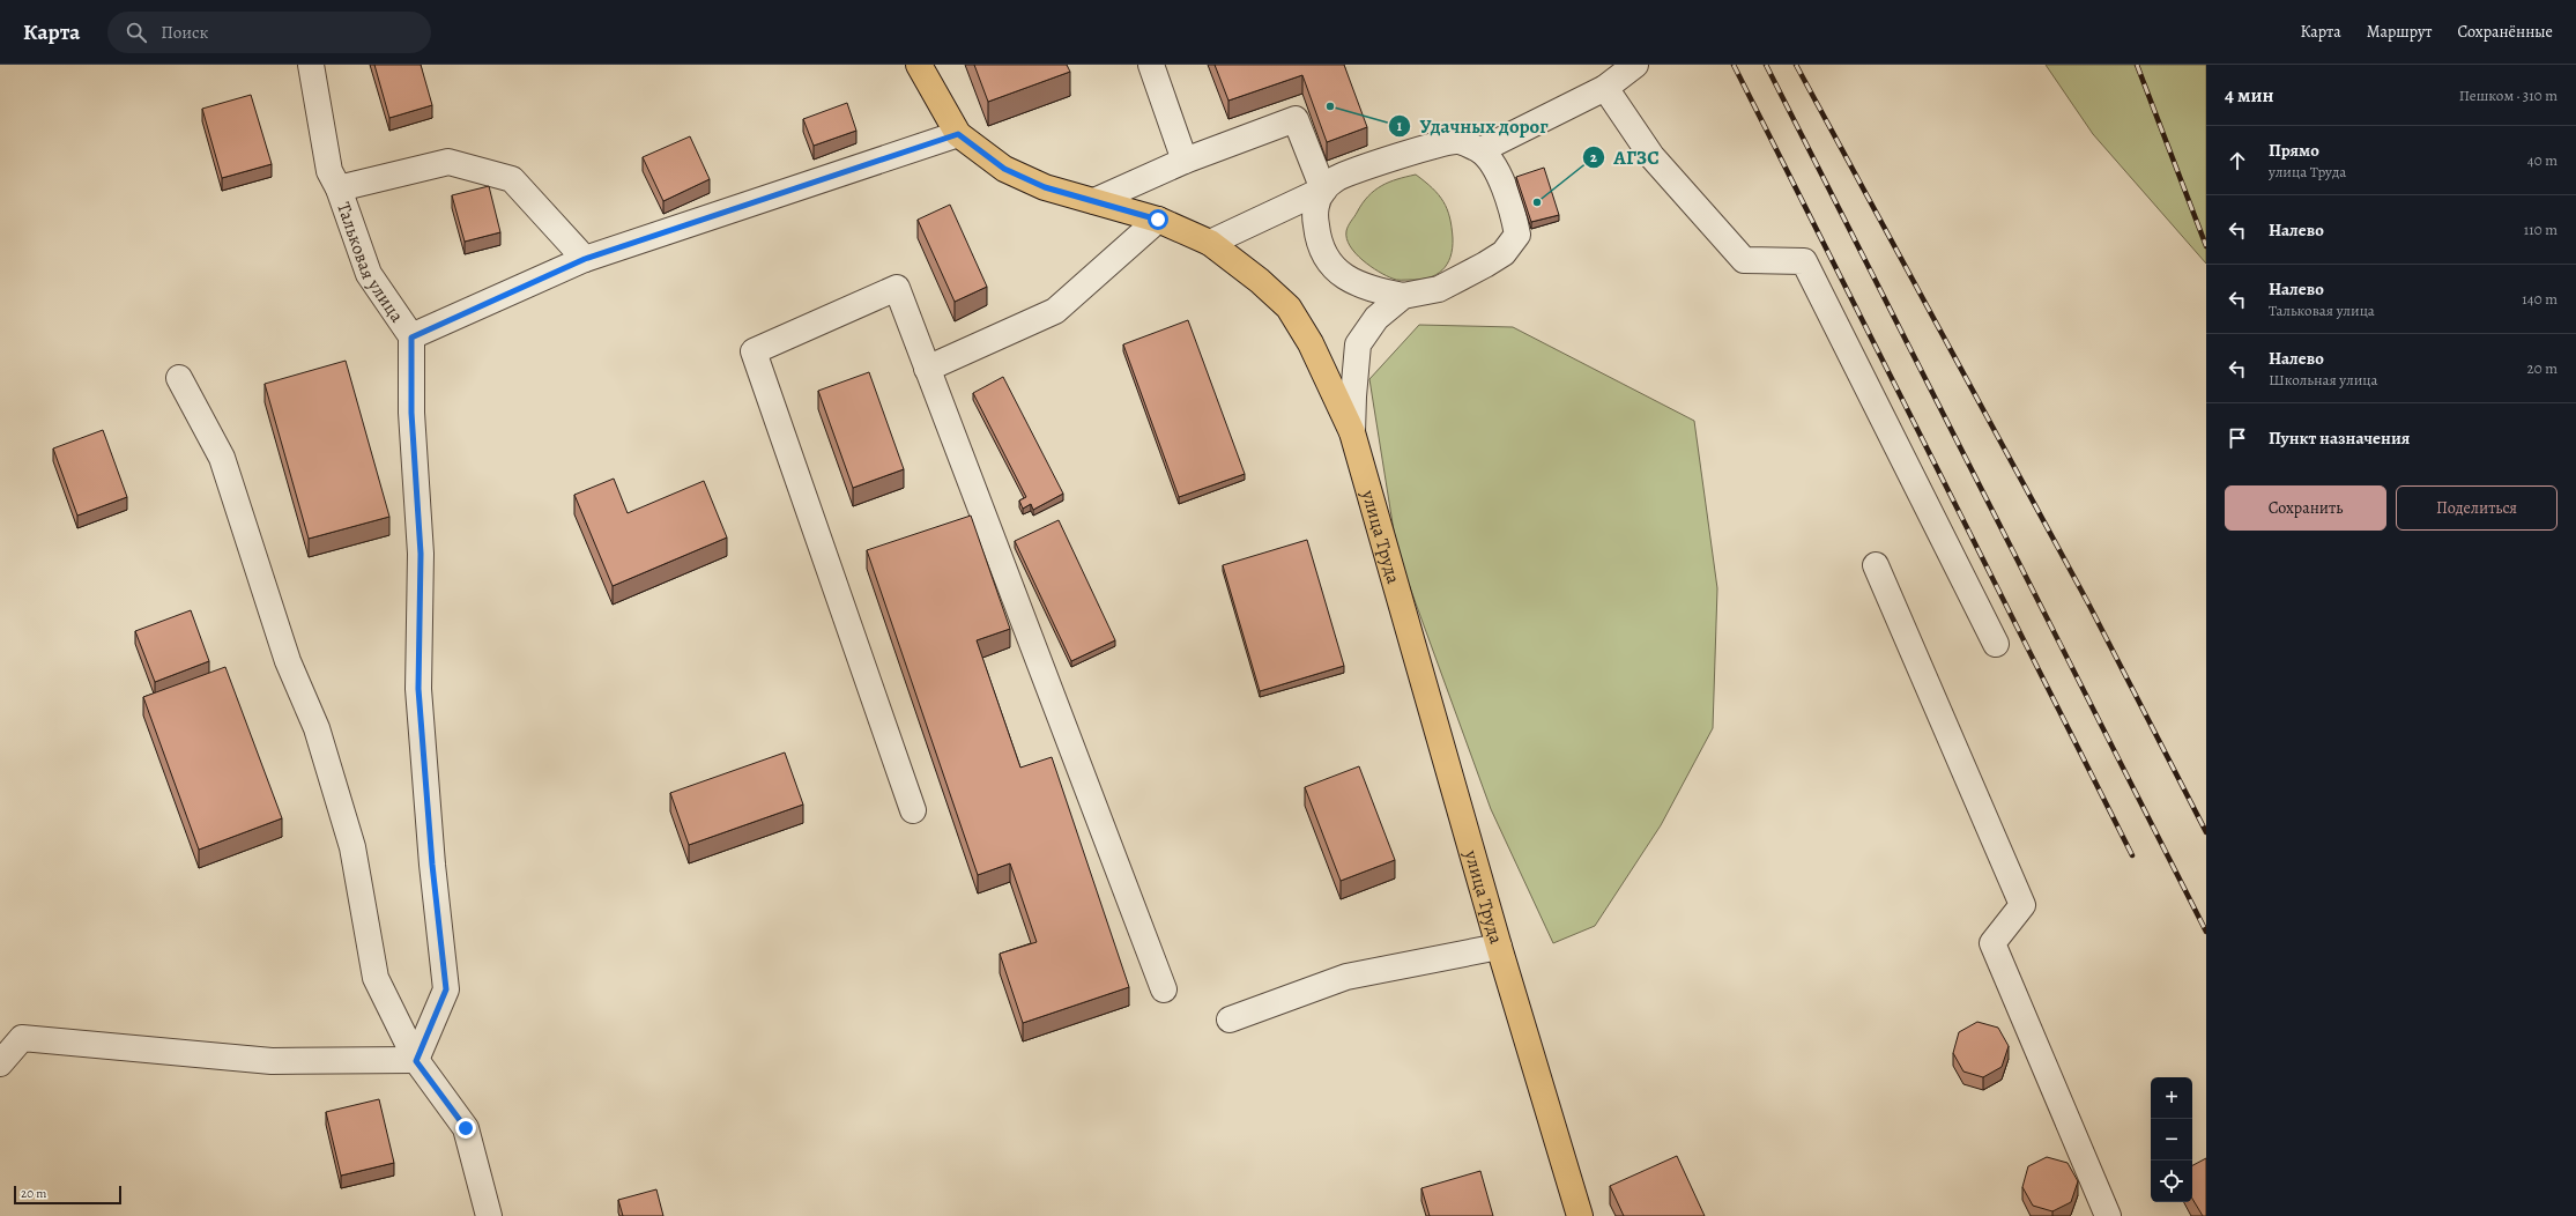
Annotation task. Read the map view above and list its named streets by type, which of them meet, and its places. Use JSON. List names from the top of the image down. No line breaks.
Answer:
{"streets":{"main road":["улица Труда"],"street":["Тальковая улица"]},"places":["Удачных дорог","АГЗС"],"scale_bar":"20 m","page":{"header":"Карта","search":"Поиск","nav":["Карта","Маршрут","Сохранённые"],"heading":["4 мин","Пешком · 310 m"],"list":[["Прямо","улица Труда","40 m"],["Налево","110 m"],["Налево","Тальковая улица","140 m"],["Налево","Школьная улица","20 m"],"Пункт назначения"],"buttons":["Сохранить","Поделиться"],"map_buttons":["+","−"],"scale":"20 m"}}
